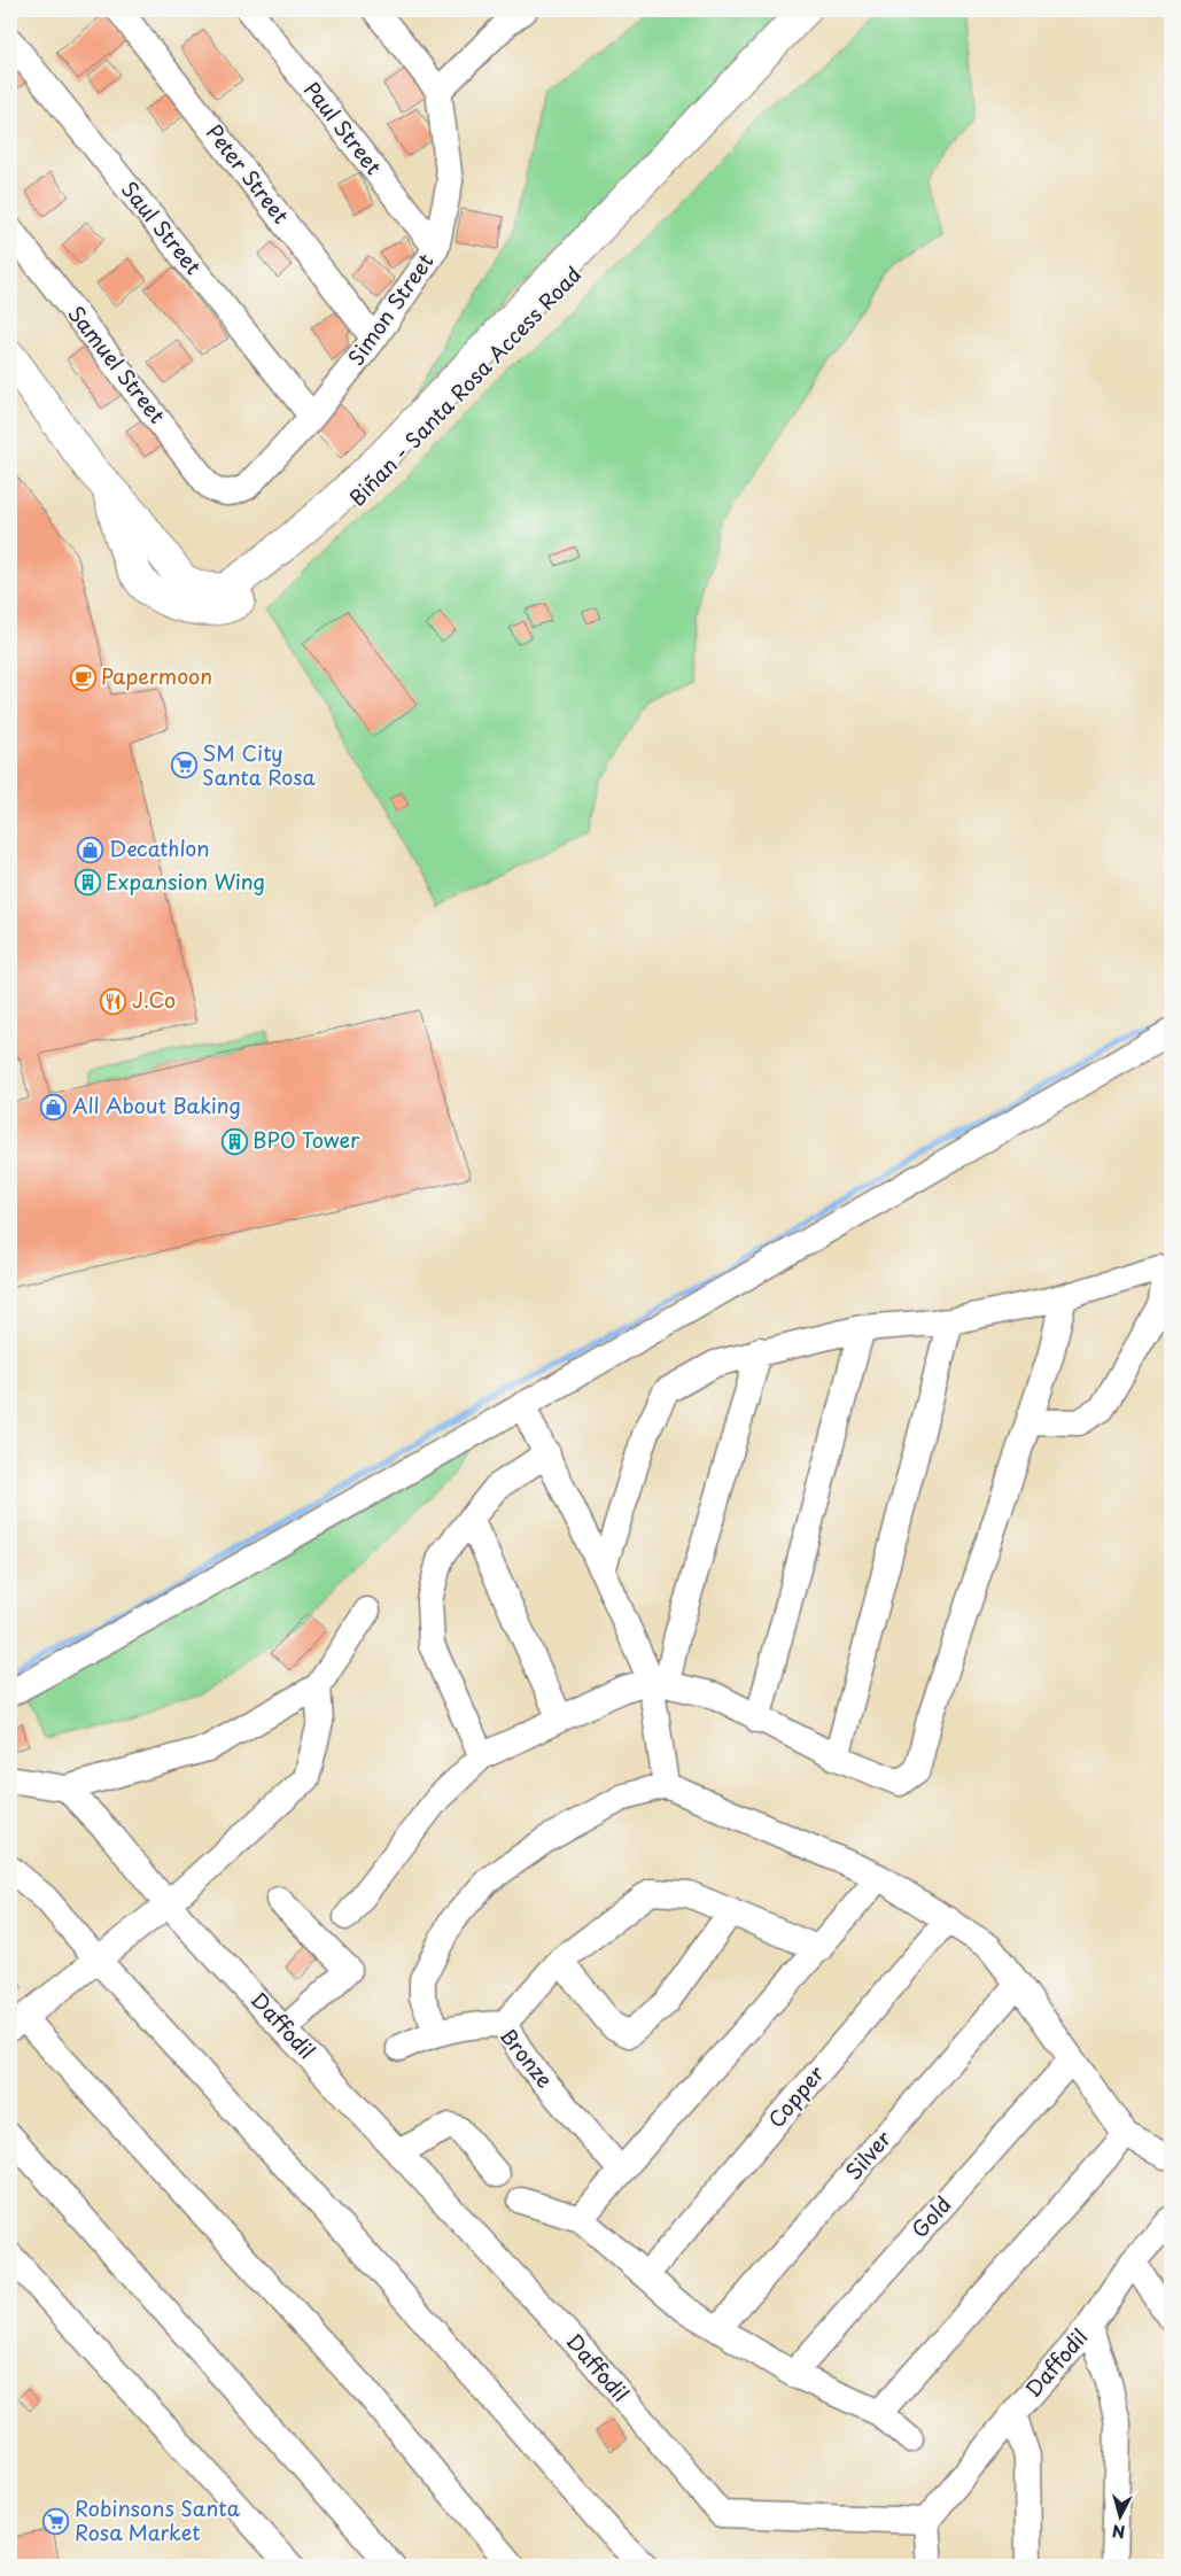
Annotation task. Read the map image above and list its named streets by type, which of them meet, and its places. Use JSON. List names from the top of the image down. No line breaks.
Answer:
{"streets":{"main road":["Biñan - Santa Rosa Access Road"],"street":["Paul Street","Peter Street","Saul Street","Simon Street","Samuel Street","Daffodil","Bronze","Copper","Silver","Gold"]},"crossings":[["Paul Street","Simon Street"],["Peter Street","Simon Street"],["Saul Street","Simon Street"],["Simon Street","Samuel Street"]],"places":{"cafe":["Papermoon"],"supermarket":["SM City Santa Rosa","Robinsons Santa Rosa Market"],"shop":["Decathlon","All About Baking"],"building":["Expansion Wing","BPO Tower"],"restaurant":["J.Co"]},"north":"bottom"}
